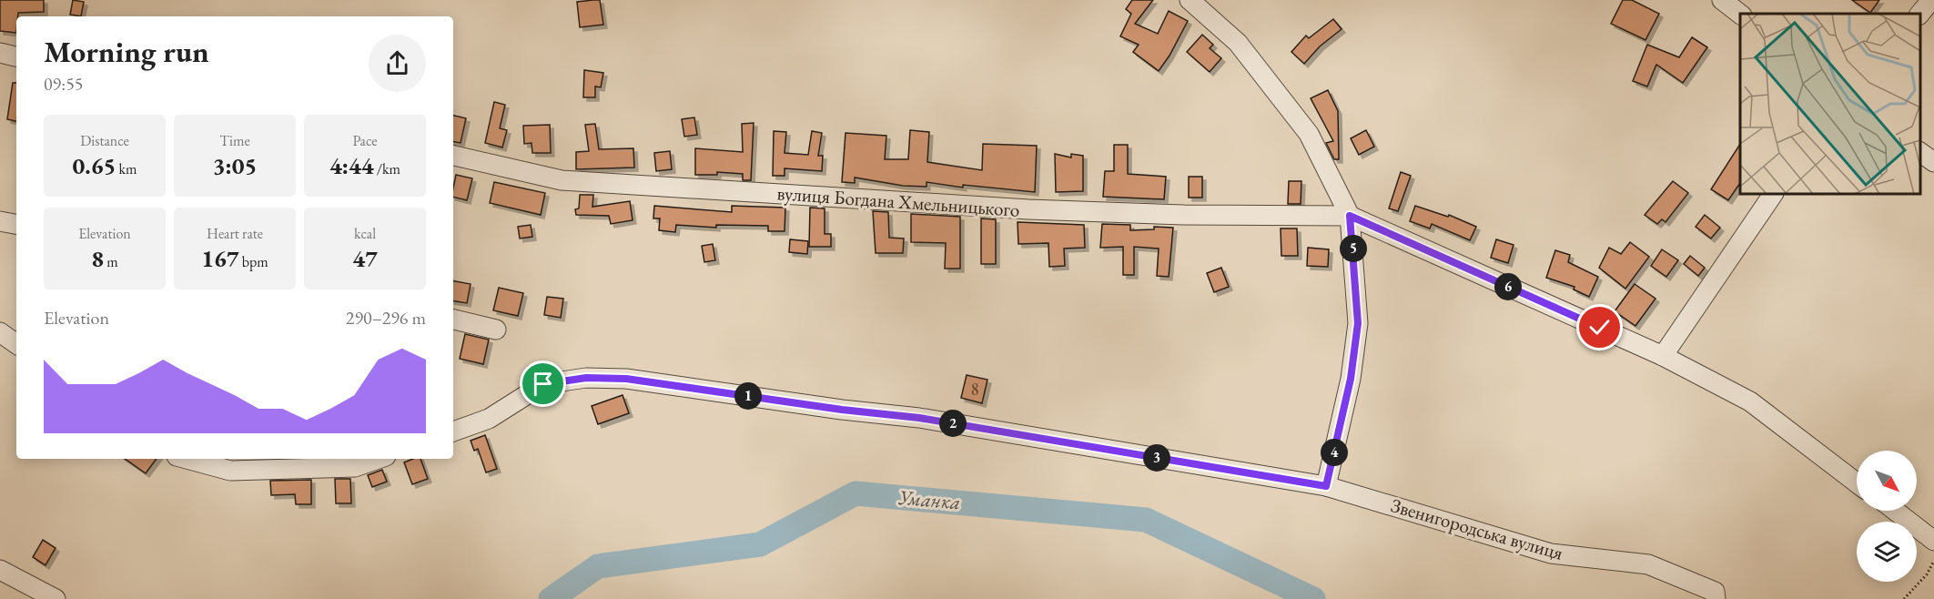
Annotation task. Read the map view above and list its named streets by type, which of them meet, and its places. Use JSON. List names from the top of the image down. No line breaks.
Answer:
{"streets":{"street":["вулиця Богдана Хмельницького","Звенигородська вулиця"]},"water":["Уманка"],"house_numbers":["8"],"north":"bottom right","page":{"heading":["Morning run","09:55"],"stats":[["Distance","0.65 km"],["Time","3:05"],["Pace","4:44 /km"],["Elevation","8 m"],["Heart rate","167 bpm"],["kcal","47"]],"pins":["5","6","1","2","4","3"],"chart":["Elevation","290–296 m"]}}
